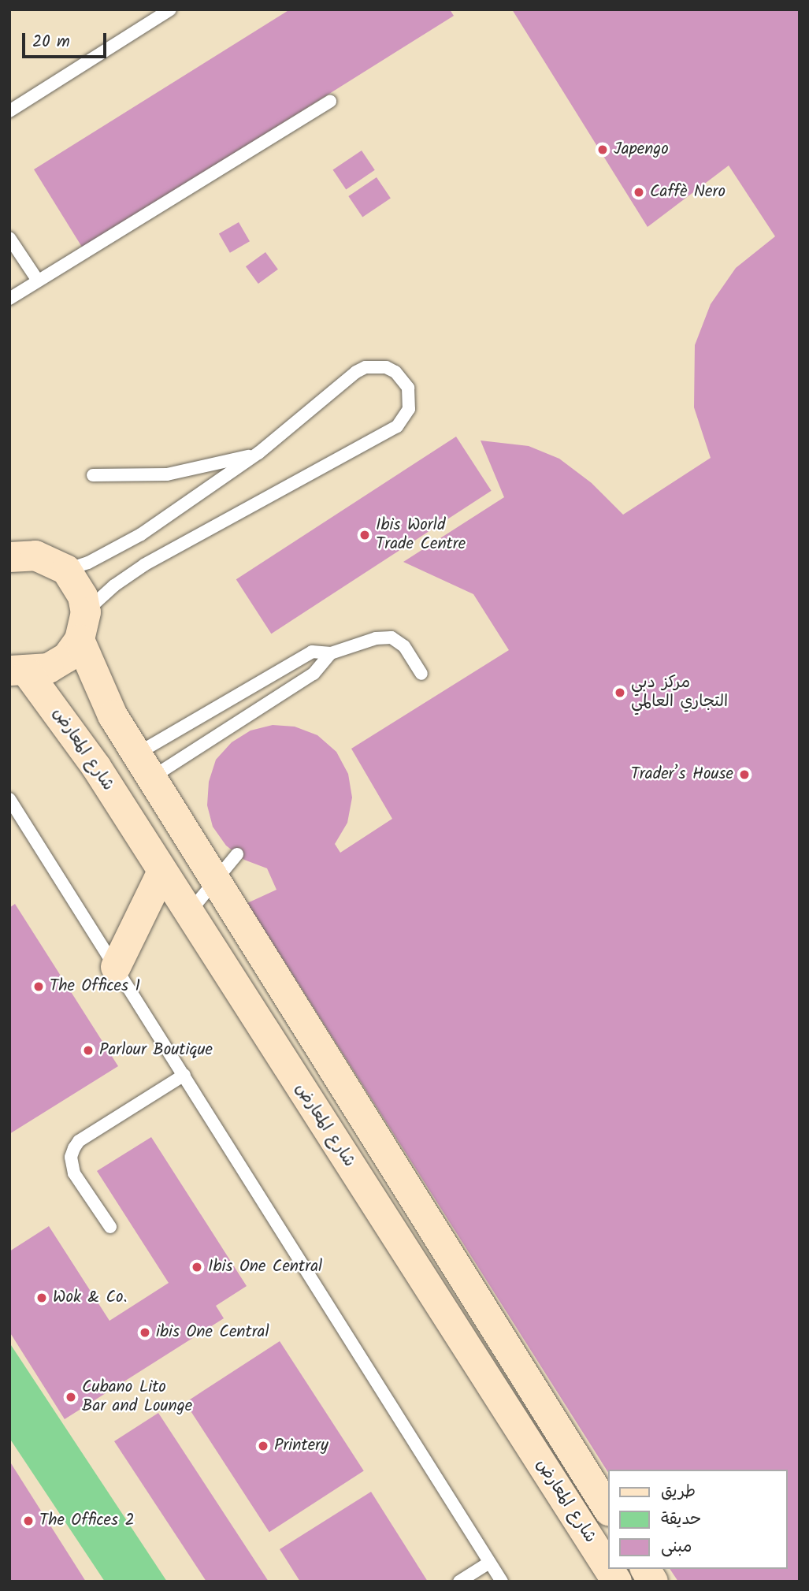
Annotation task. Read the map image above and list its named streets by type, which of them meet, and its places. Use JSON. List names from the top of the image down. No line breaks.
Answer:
{"streets":{"street":["شارع المعارض"]},"places":["Japengo","Caffè Nero","Ibis World Trade Centre","مركز دبي التجاري العالمي","Trader’s House","The Offices 1","Parlour Boutique","Ibis One Central","Wok & Co.","ibis One Central","Cubano Lito Bar and Lounge","Printery","The Offices 2"],"legend":["طريق","حديقة","مبنى"],"scale_bar":"20 m"}
